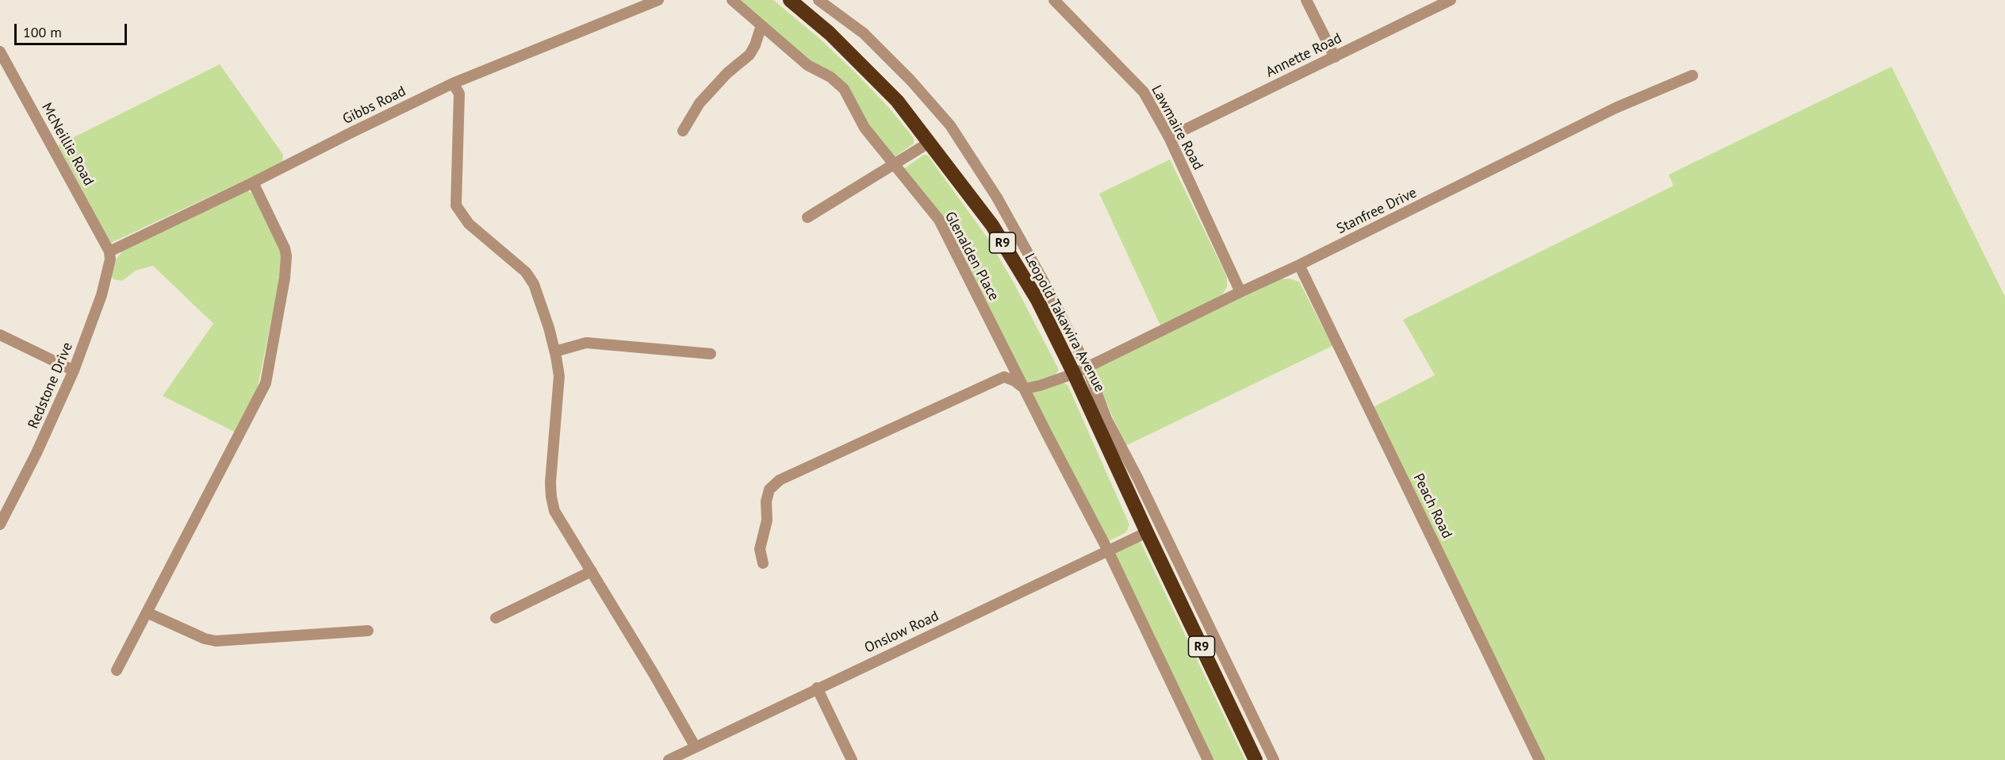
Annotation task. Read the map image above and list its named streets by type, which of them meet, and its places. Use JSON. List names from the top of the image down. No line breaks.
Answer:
{"streets":{"highway":["R9","Leopold Takawira Avenue"],"street":["Annette Road","Gibbs Road","Lawmaire Road","McNeillie Road","Stanfree Drive","Glenalden Place","Redstone Drive","Peach Road","Onslow Road"]},"crossings":[["Annette Road","Lawmaire Road"],["Gibbs Road","McNeillie Road"],["Gibbs Road","Redstone Drive"],["Lawmaire Road","Stanfree Drive"],["McNeillie Road","Redstone Drive"],["Stanfree Drive","Glenalden Place"],["Stanfree Drive","Leopold Takawira Avenue"],["Stanfree Drive","Peach Road"],["R9","Leopold Takawira Avenue"],["R9","Onslow Road"],["Glenalden Place","Onslow Road"],["Leopold Takawira Avenue","Onslow Road"]],"scale_bar":"100 m"}
